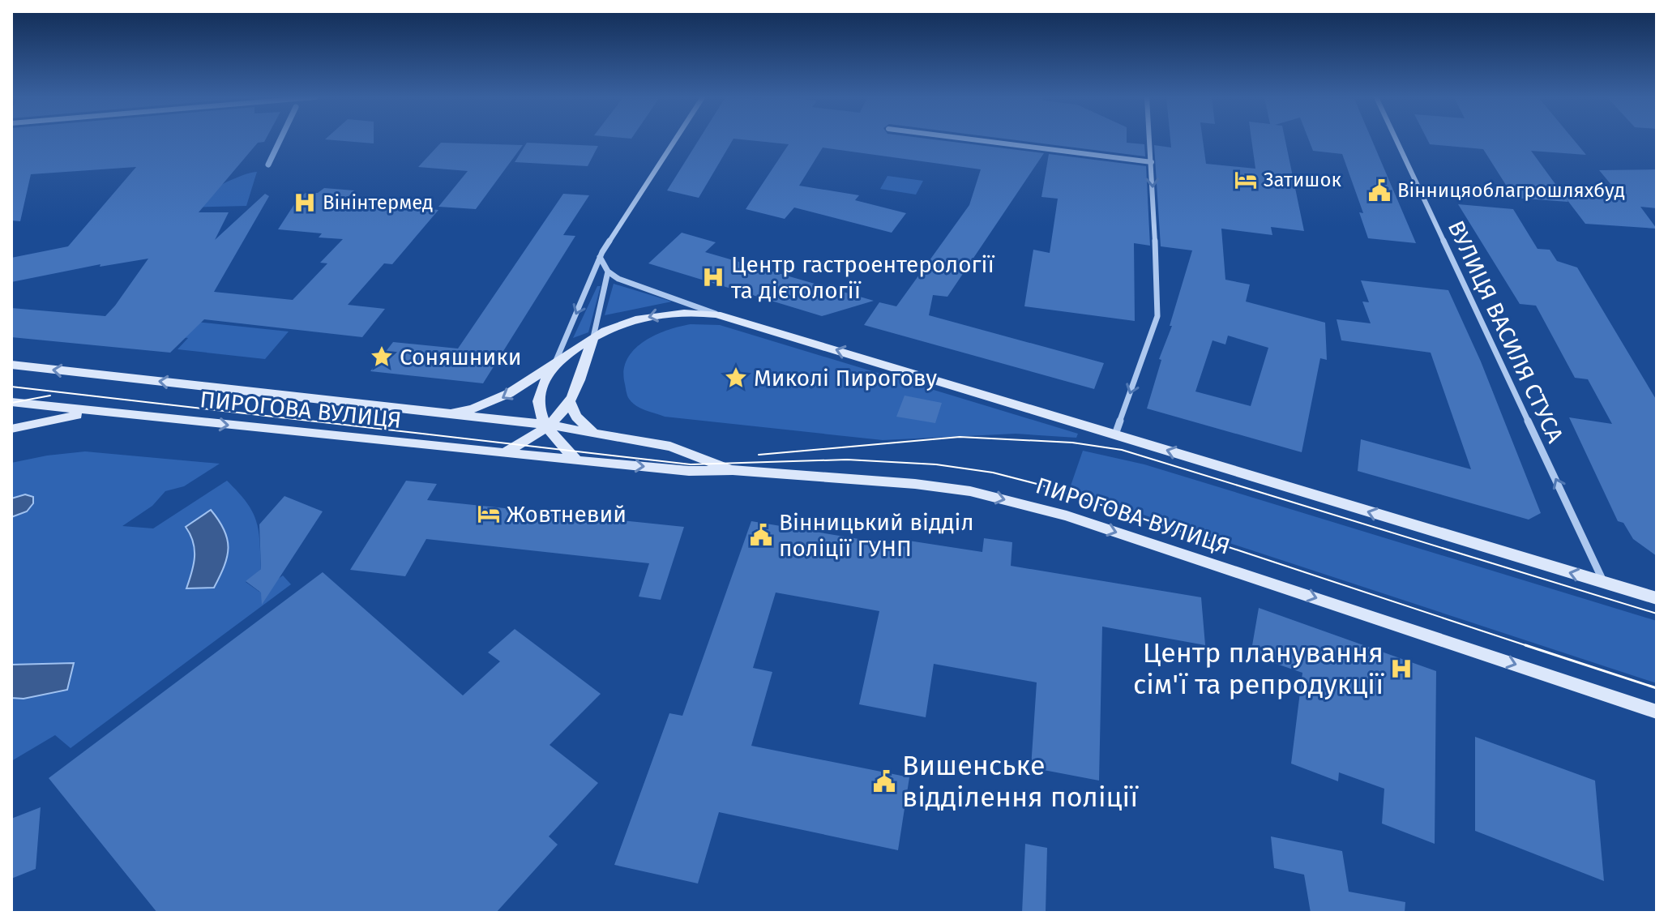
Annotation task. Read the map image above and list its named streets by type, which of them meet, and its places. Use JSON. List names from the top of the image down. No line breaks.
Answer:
{"streets":{"main road":["ПИРОГОВА ВУЛИЦЯ"],"street":["ВУЛИЦЯ ВАСИЛЯ СТУСА"]},"crossings":[["ВУЛИЦЯ ВАСИЛЯ СТУСА","ПИРОГОВА ВУЛИЦЯ"]],"one_way":["ВУЛИЦЯ ВАСИЛЯ СТУСА"],"places":{"hotel":["Затишок","Жовтневий"],"public building":["Вінницяоблагрошляхбуд","Вінницький відділ поліції ГУНП","Вишенське відділення поліції"],"hospital":["Вінінтермед","Центр гастроентерології та дієтології","Центр планування сім'ї та репродукції"],"place":["Соняшники","Миколі Пирогову"]}}
